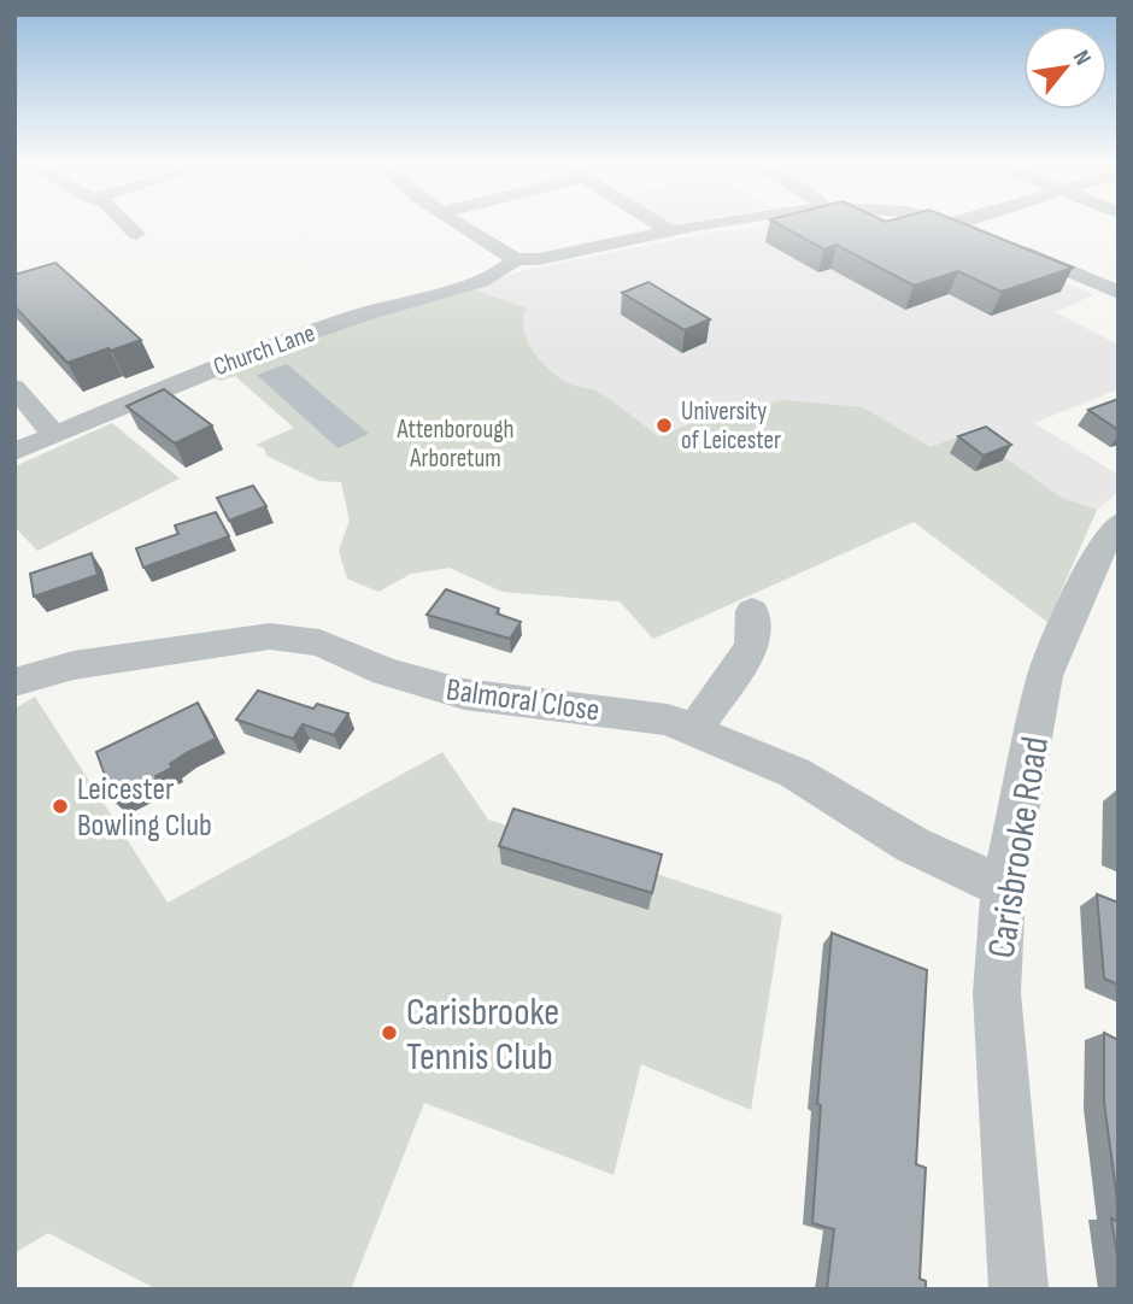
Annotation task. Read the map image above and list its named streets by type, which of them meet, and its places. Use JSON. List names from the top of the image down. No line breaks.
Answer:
{"streets":{"street":["Church Lane","Balmoral Close","Carisbrooke Road"]},"crossings":[["Balmoral Close","Carisbrooke Road"]],"parks":["Attenborough Arboretum"],"places":["University of Leicester","Leicester Bowling Club","Carisbrooke Tennis Club"],"north":"top right"}
